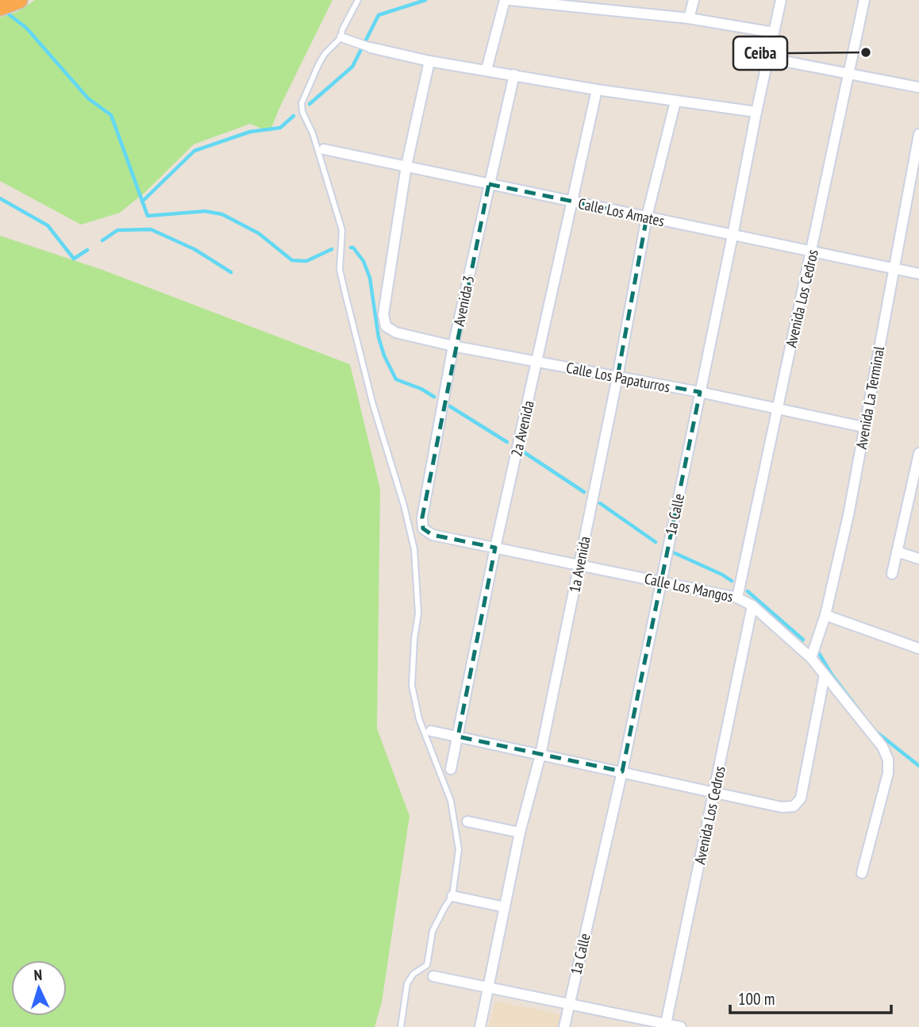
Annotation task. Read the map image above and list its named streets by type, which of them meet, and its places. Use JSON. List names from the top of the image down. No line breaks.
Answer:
{"streets":{"street":["Calle Los Amates","Avenida Los Cedros","Avenida 3","Calle Los Papaturros","Avenida La Terminal","2a Avenida","1a Calle","1a Avenida","Calle Los Mangos"]},"crossings":[["Calle Los Amates","Avenida Los Cedros"],["Calle Los Amates","Avenida 3"],["Calle Los Amates","Calle Los Papaturros"],["Calle Los Amates","Avenida La Terminal"],["Calle Los Amates","2a Avenida"],["Calle Los Amates","1a Calle"],["Calle Los Amates","1a Avenida"],["Avenida Los Cedros","Calle Los Papaturros"],["Avenida Los Cedros","Calle Los Mangos"],["Avenida 3","Calle Los Papaturros"],["Avenida 3","Calle Los Mangos"],["Calle Los Papaturros","Avenida La Terminal"],["Calle Los Papaturros","2a Avenida"],["Calle Los Papaturros","1a Calle"],["Calle Los Papaturros","1a Avenida"],["Avenida La Terminal","Calle Los Mangos"],["2a Avenida","Calle Los Mangos"],["1a Calle","Calle Los Mangos"],["1a Avenida","Calle Los Mangos"]],"places":["Ceiba"],"scale_bar":"100 m","north":"top"}
